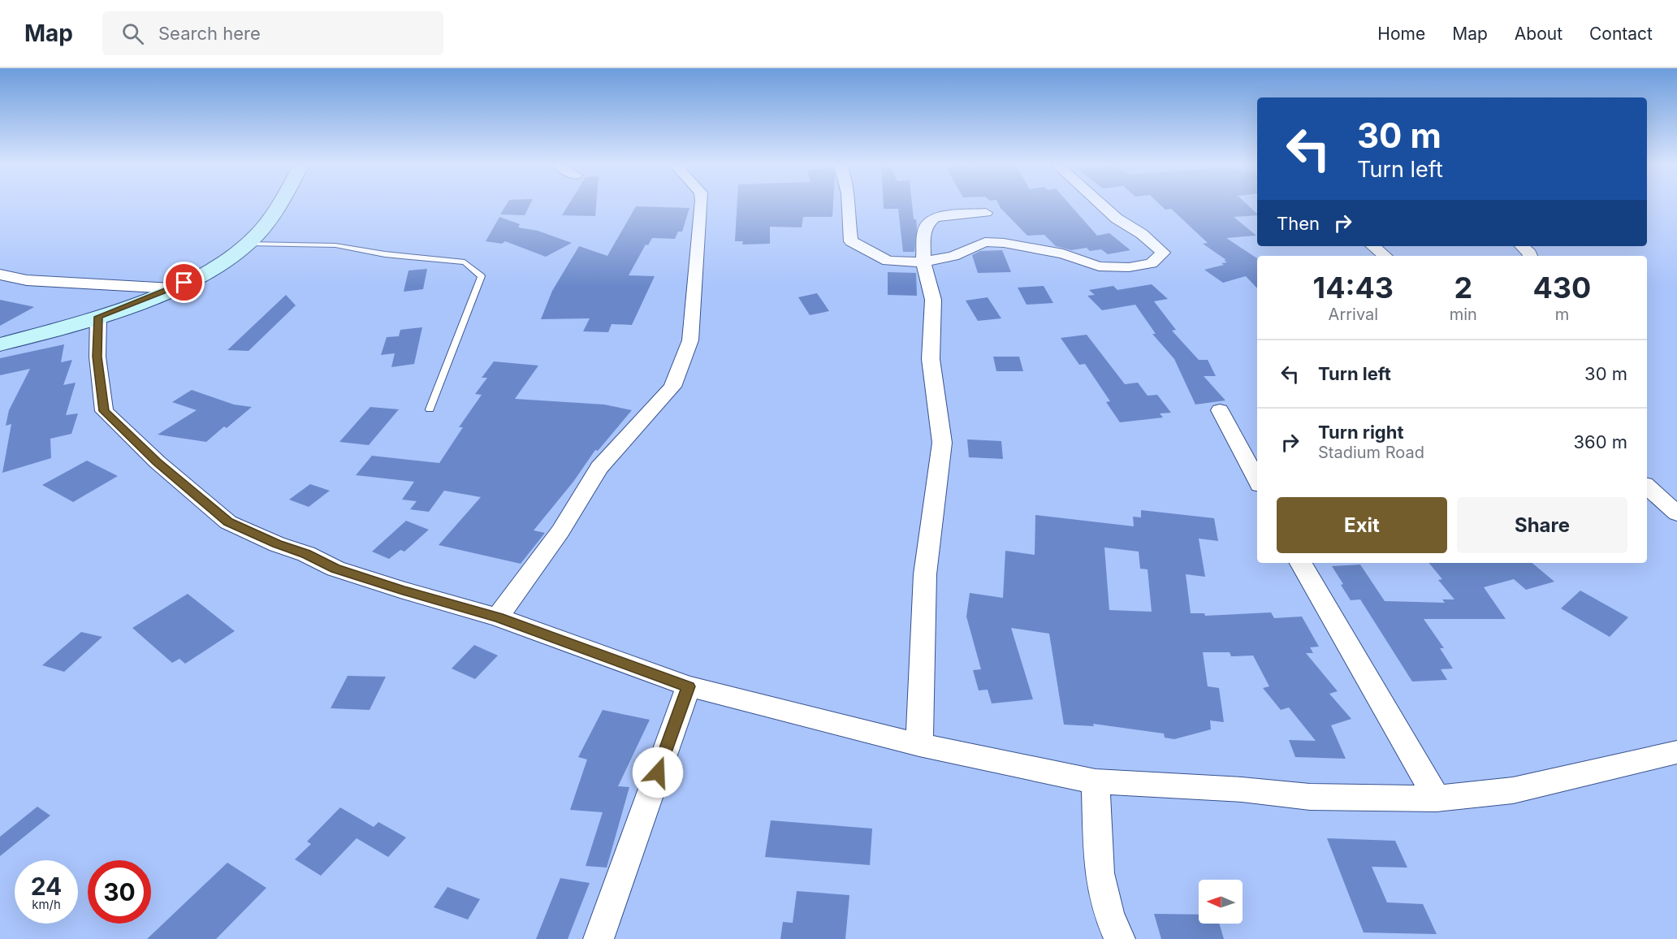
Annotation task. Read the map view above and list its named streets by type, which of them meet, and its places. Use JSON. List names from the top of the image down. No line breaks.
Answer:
{"north":"left","page":{"header":"Map","search":"Search here","nav":["Home","Map","About","Contact"],"turn":["30 m","Turn left"],"then":"Then","eta":["14:43","Arrival","2","min","430","m"],"list":[{"name":"Turn left","value":"30 m"},{"name":"Turn right","note":"Stadium Road","value":"360 m"}],"buttons":["Exit","Share"],"speed":"24 km/h","limit":"30"}}
